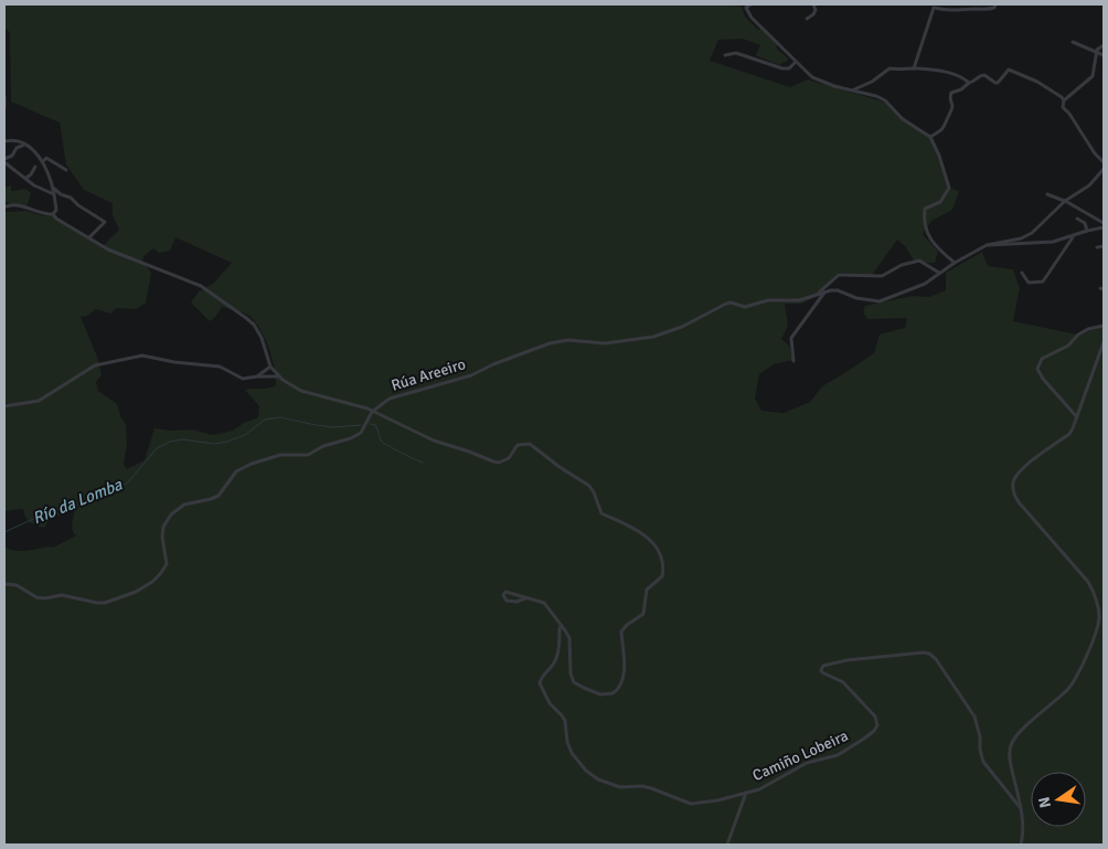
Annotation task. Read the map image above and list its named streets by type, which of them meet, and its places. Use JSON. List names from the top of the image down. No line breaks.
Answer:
{"streets":{"street":["Rúa Areeiro","Camiño Lobeira"]},"water":["Río da Lomba"],"north":"left"}
